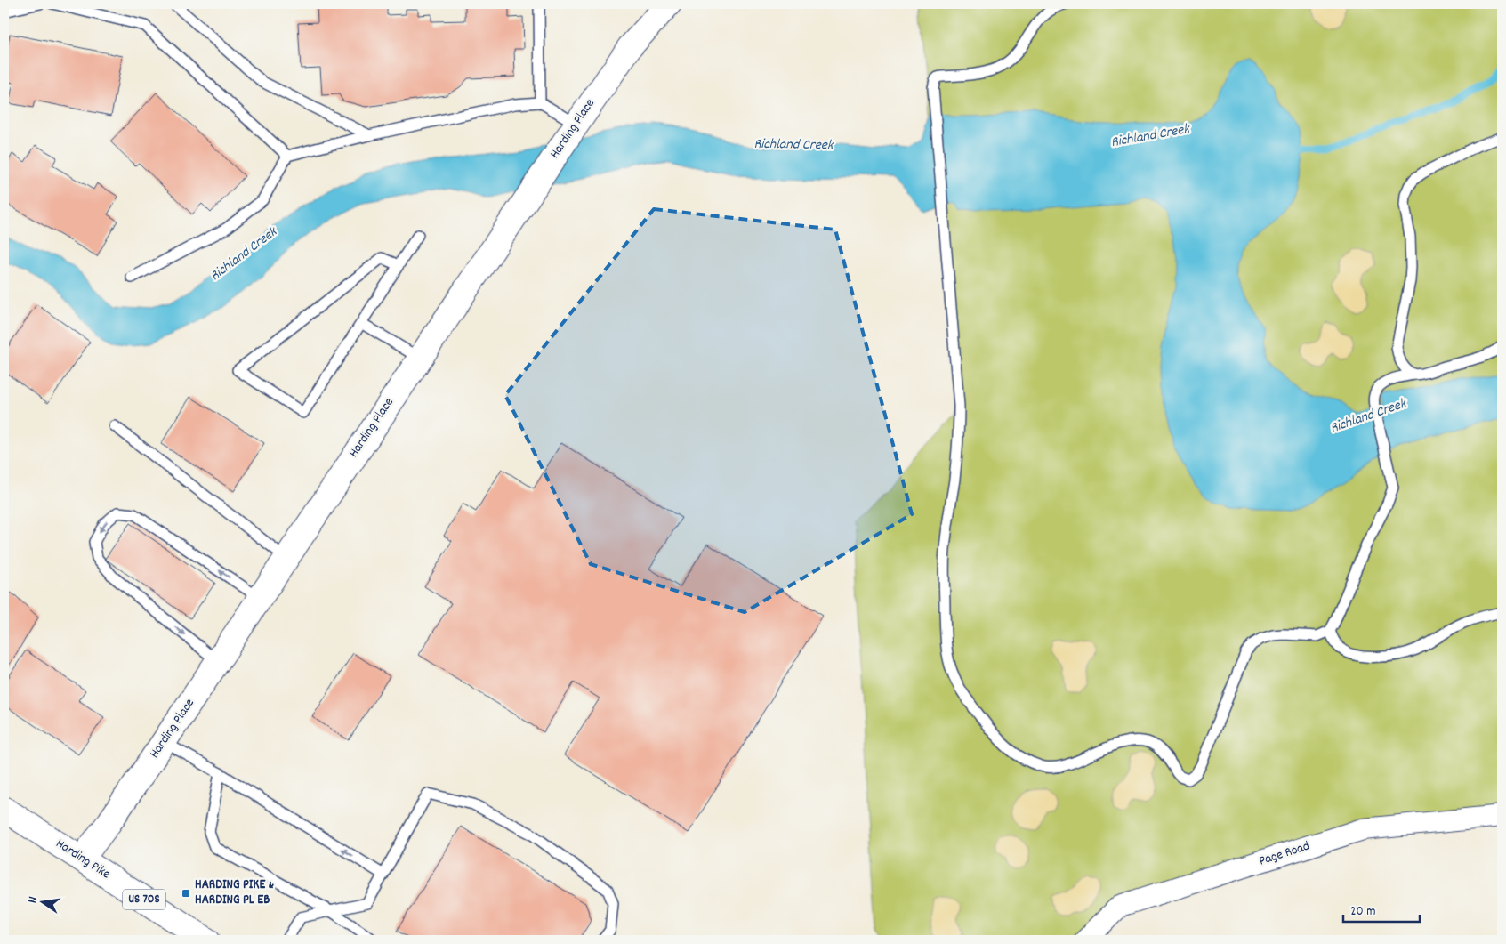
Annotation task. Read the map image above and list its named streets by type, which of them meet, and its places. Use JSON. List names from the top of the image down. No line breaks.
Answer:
{"streets":{"main road":["Harding Place","Harding Pike","US 70S"],"street":["Page Road"]},"crossings":[["Harding Place","Harding Pike"]],"water":["Richland Creek"],"places":{"transit":["HARDING PIKE & HARDING PL EB"]},"scale_bar":"20 m","north":"left"}
